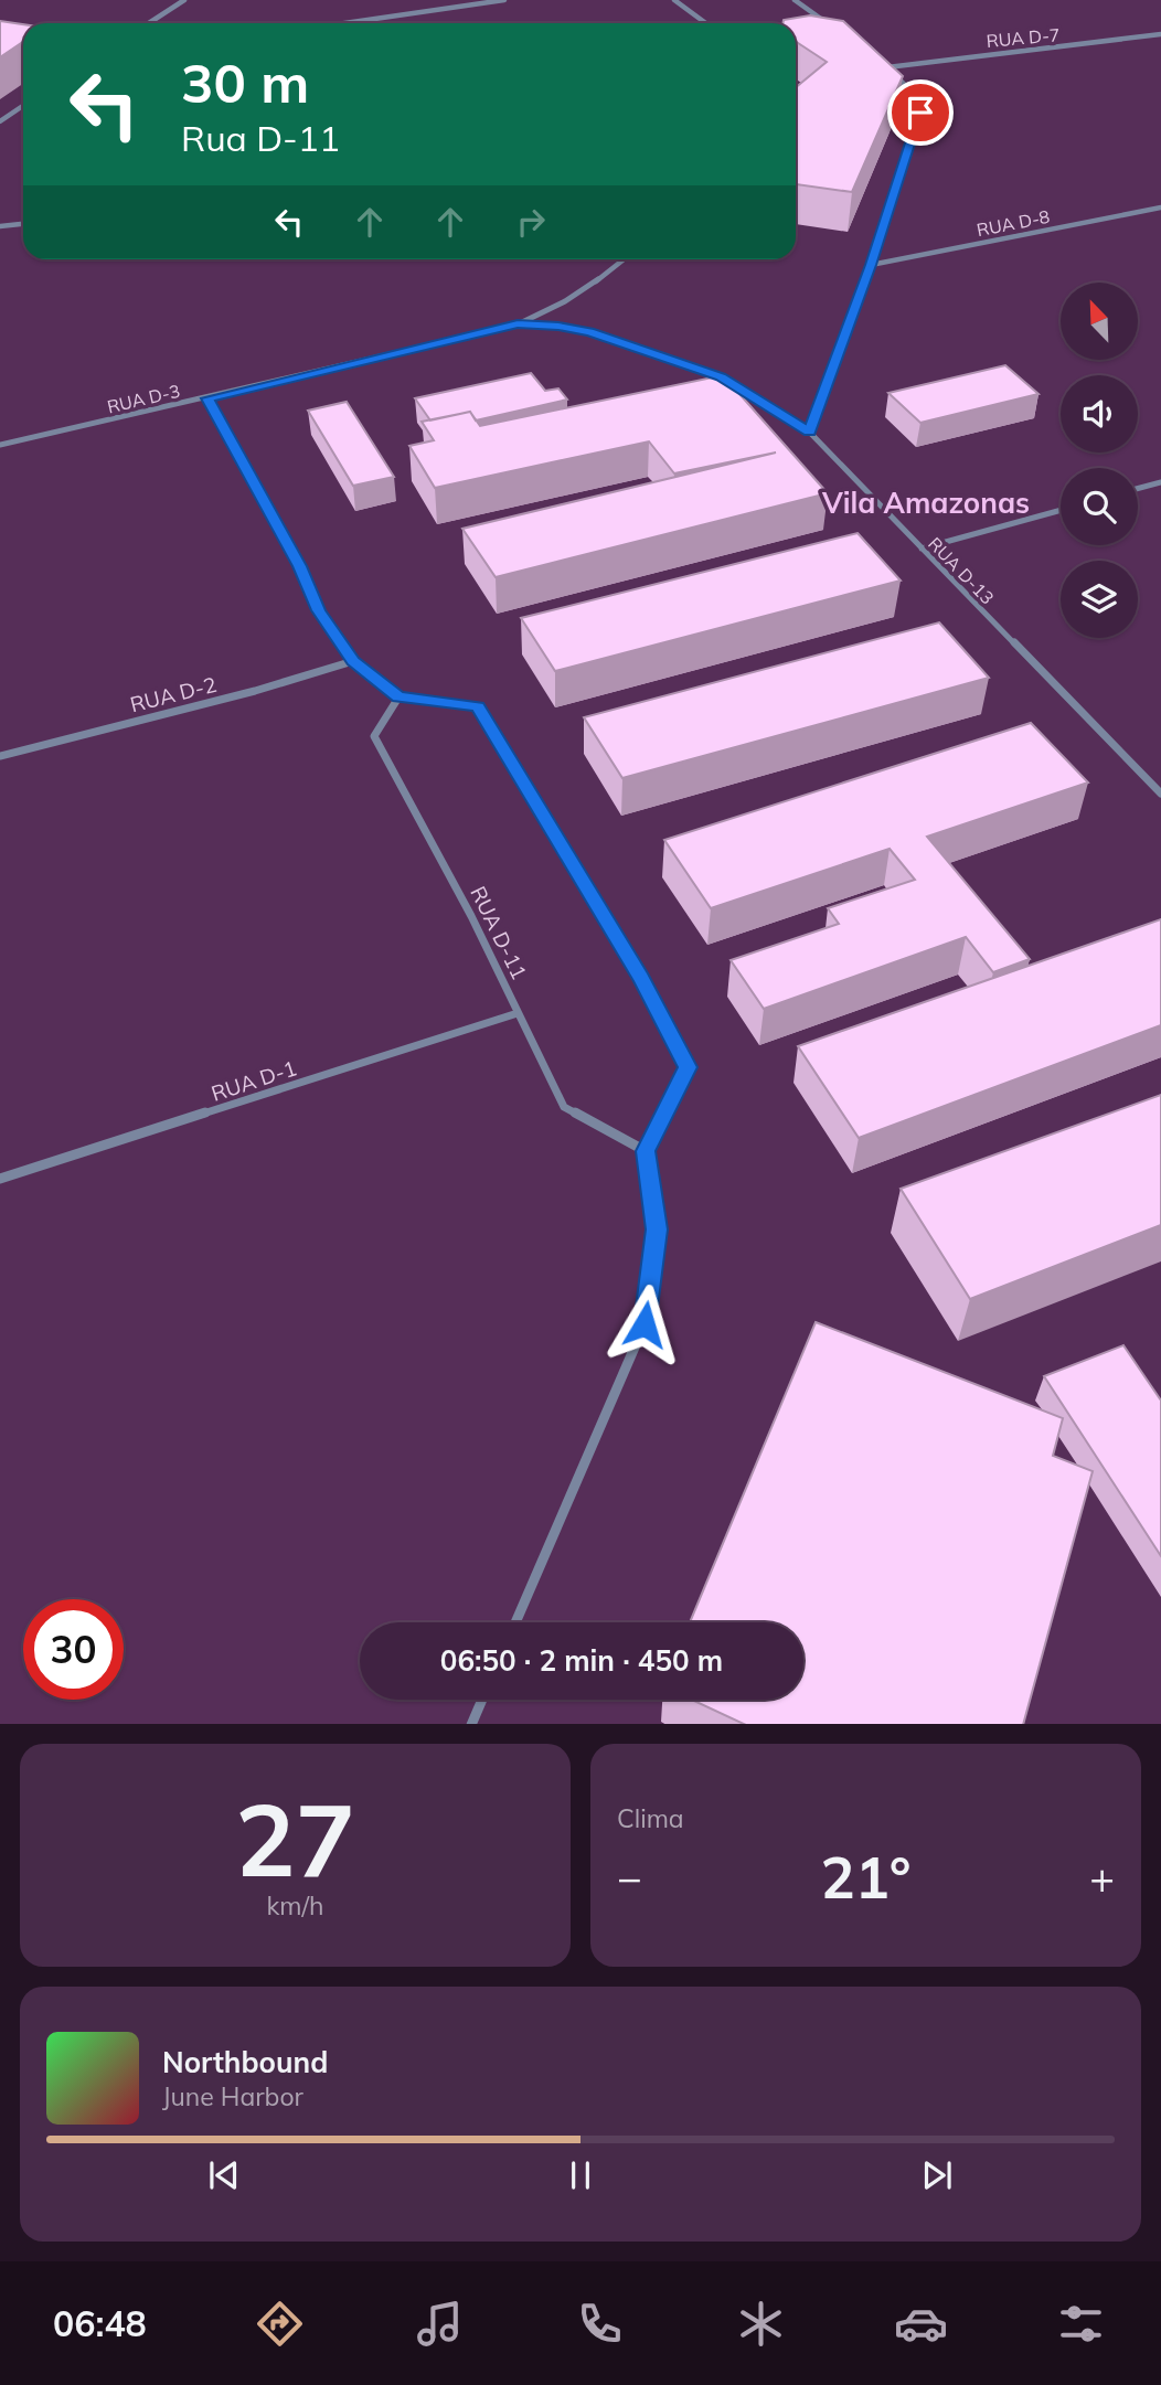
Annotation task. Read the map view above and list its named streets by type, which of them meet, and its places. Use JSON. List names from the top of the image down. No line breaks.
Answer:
{"streets":{"street":["RUA D-7","RUA D-8","RUA D-3","RUA D-13","RUA D-2","RUA D-11","RUA D-1"]},"crossings":[["RUA D-3","RUA D-13"],["RUA D-11","RUA D-1"]],"districts":["Vila Amazonas"],"north":"top left","page":{"turn":["30 m","Rua D-11"],"limit":"30","trip":"06:50 · 2 min · 450 m","tile":[["27","km/h"],"Clima"],"heat":["−","21°","+"],"song":["Northbound","June Harbor"],"tabs":"06:48"}}
